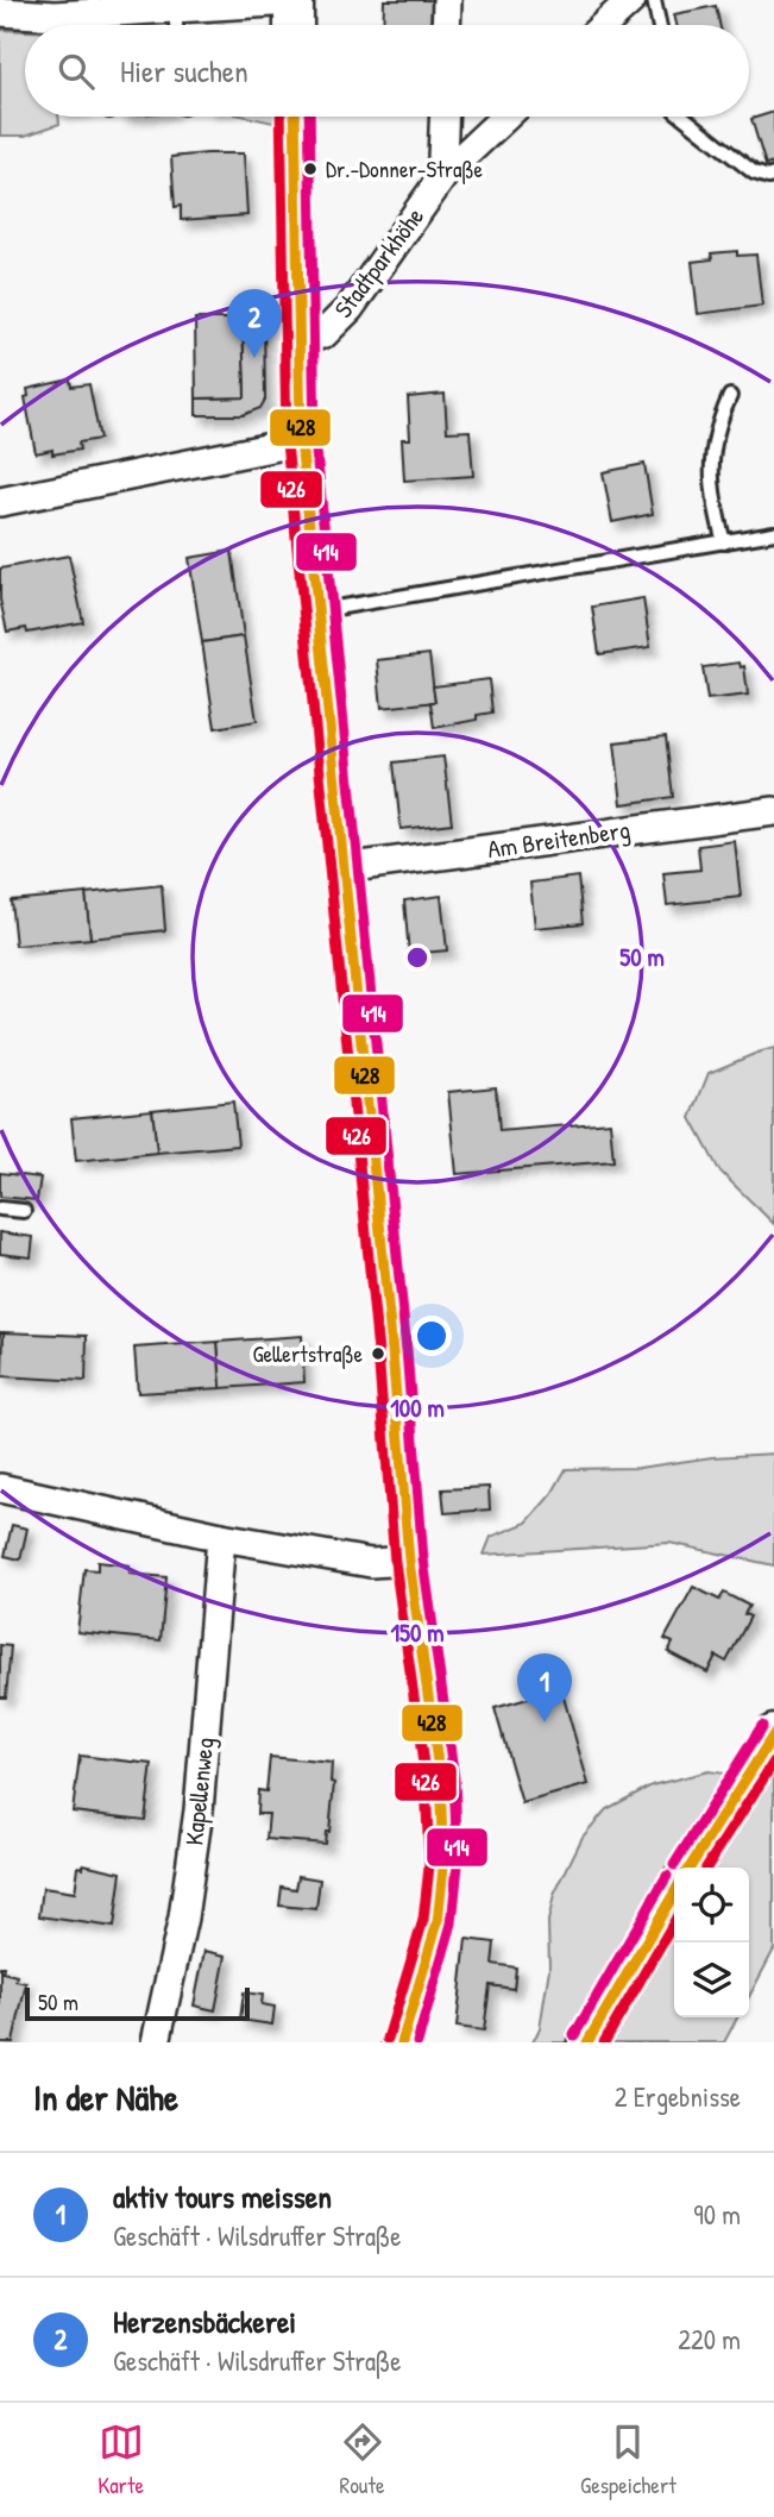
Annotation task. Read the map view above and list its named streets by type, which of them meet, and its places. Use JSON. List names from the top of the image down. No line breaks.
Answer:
{"streets":{"street":["Stadtparkhöhe","Am Breitenberg","Kapellenweg"]},"places":["Dr.-Donner-Straße","Gellertstraße"],"lines":["transit line 428","transit line 426","transit line 414"],"scale_bar":"50 m","page":{"search":"Hier suchen","pins":["2","1"],"scale":"50 m","heading":["In der Nähe","2 Ergebnisse"],"list":[{"mark":"1","name":"aktiv tours meissen","note":"Geschäft · Wilsdruffer Straße","value":"90 m"},{"mark":"2","name":"Herzensbäckerei","note":"Geschäft · Wilsdruffer Straße","value":"220 m"}],"nav":["Karte","Route","Gespeichert"]},"rings":["50 m","100 m","150 m"]}
